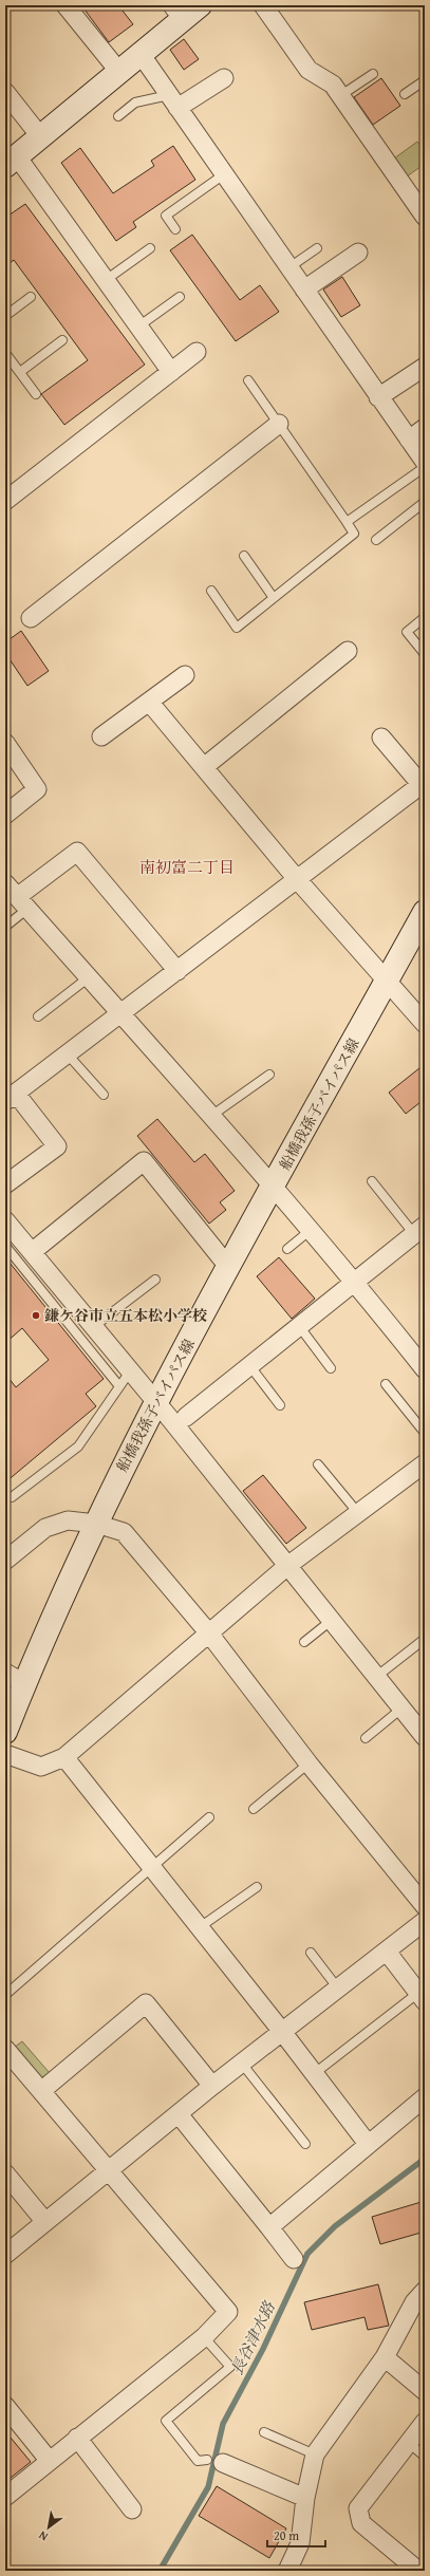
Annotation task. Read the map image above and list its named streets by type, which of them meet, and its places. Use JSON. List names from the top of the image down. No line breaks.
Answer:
{"streets":{"street":["船橋我孫子バイパス線"]},"districts":["南初富二丁目"],"water":["長谷津水路"],"places":["鎌ケ谷市立五本松小学校"],"scale_bar":"20 m","north":"bottom left"}
